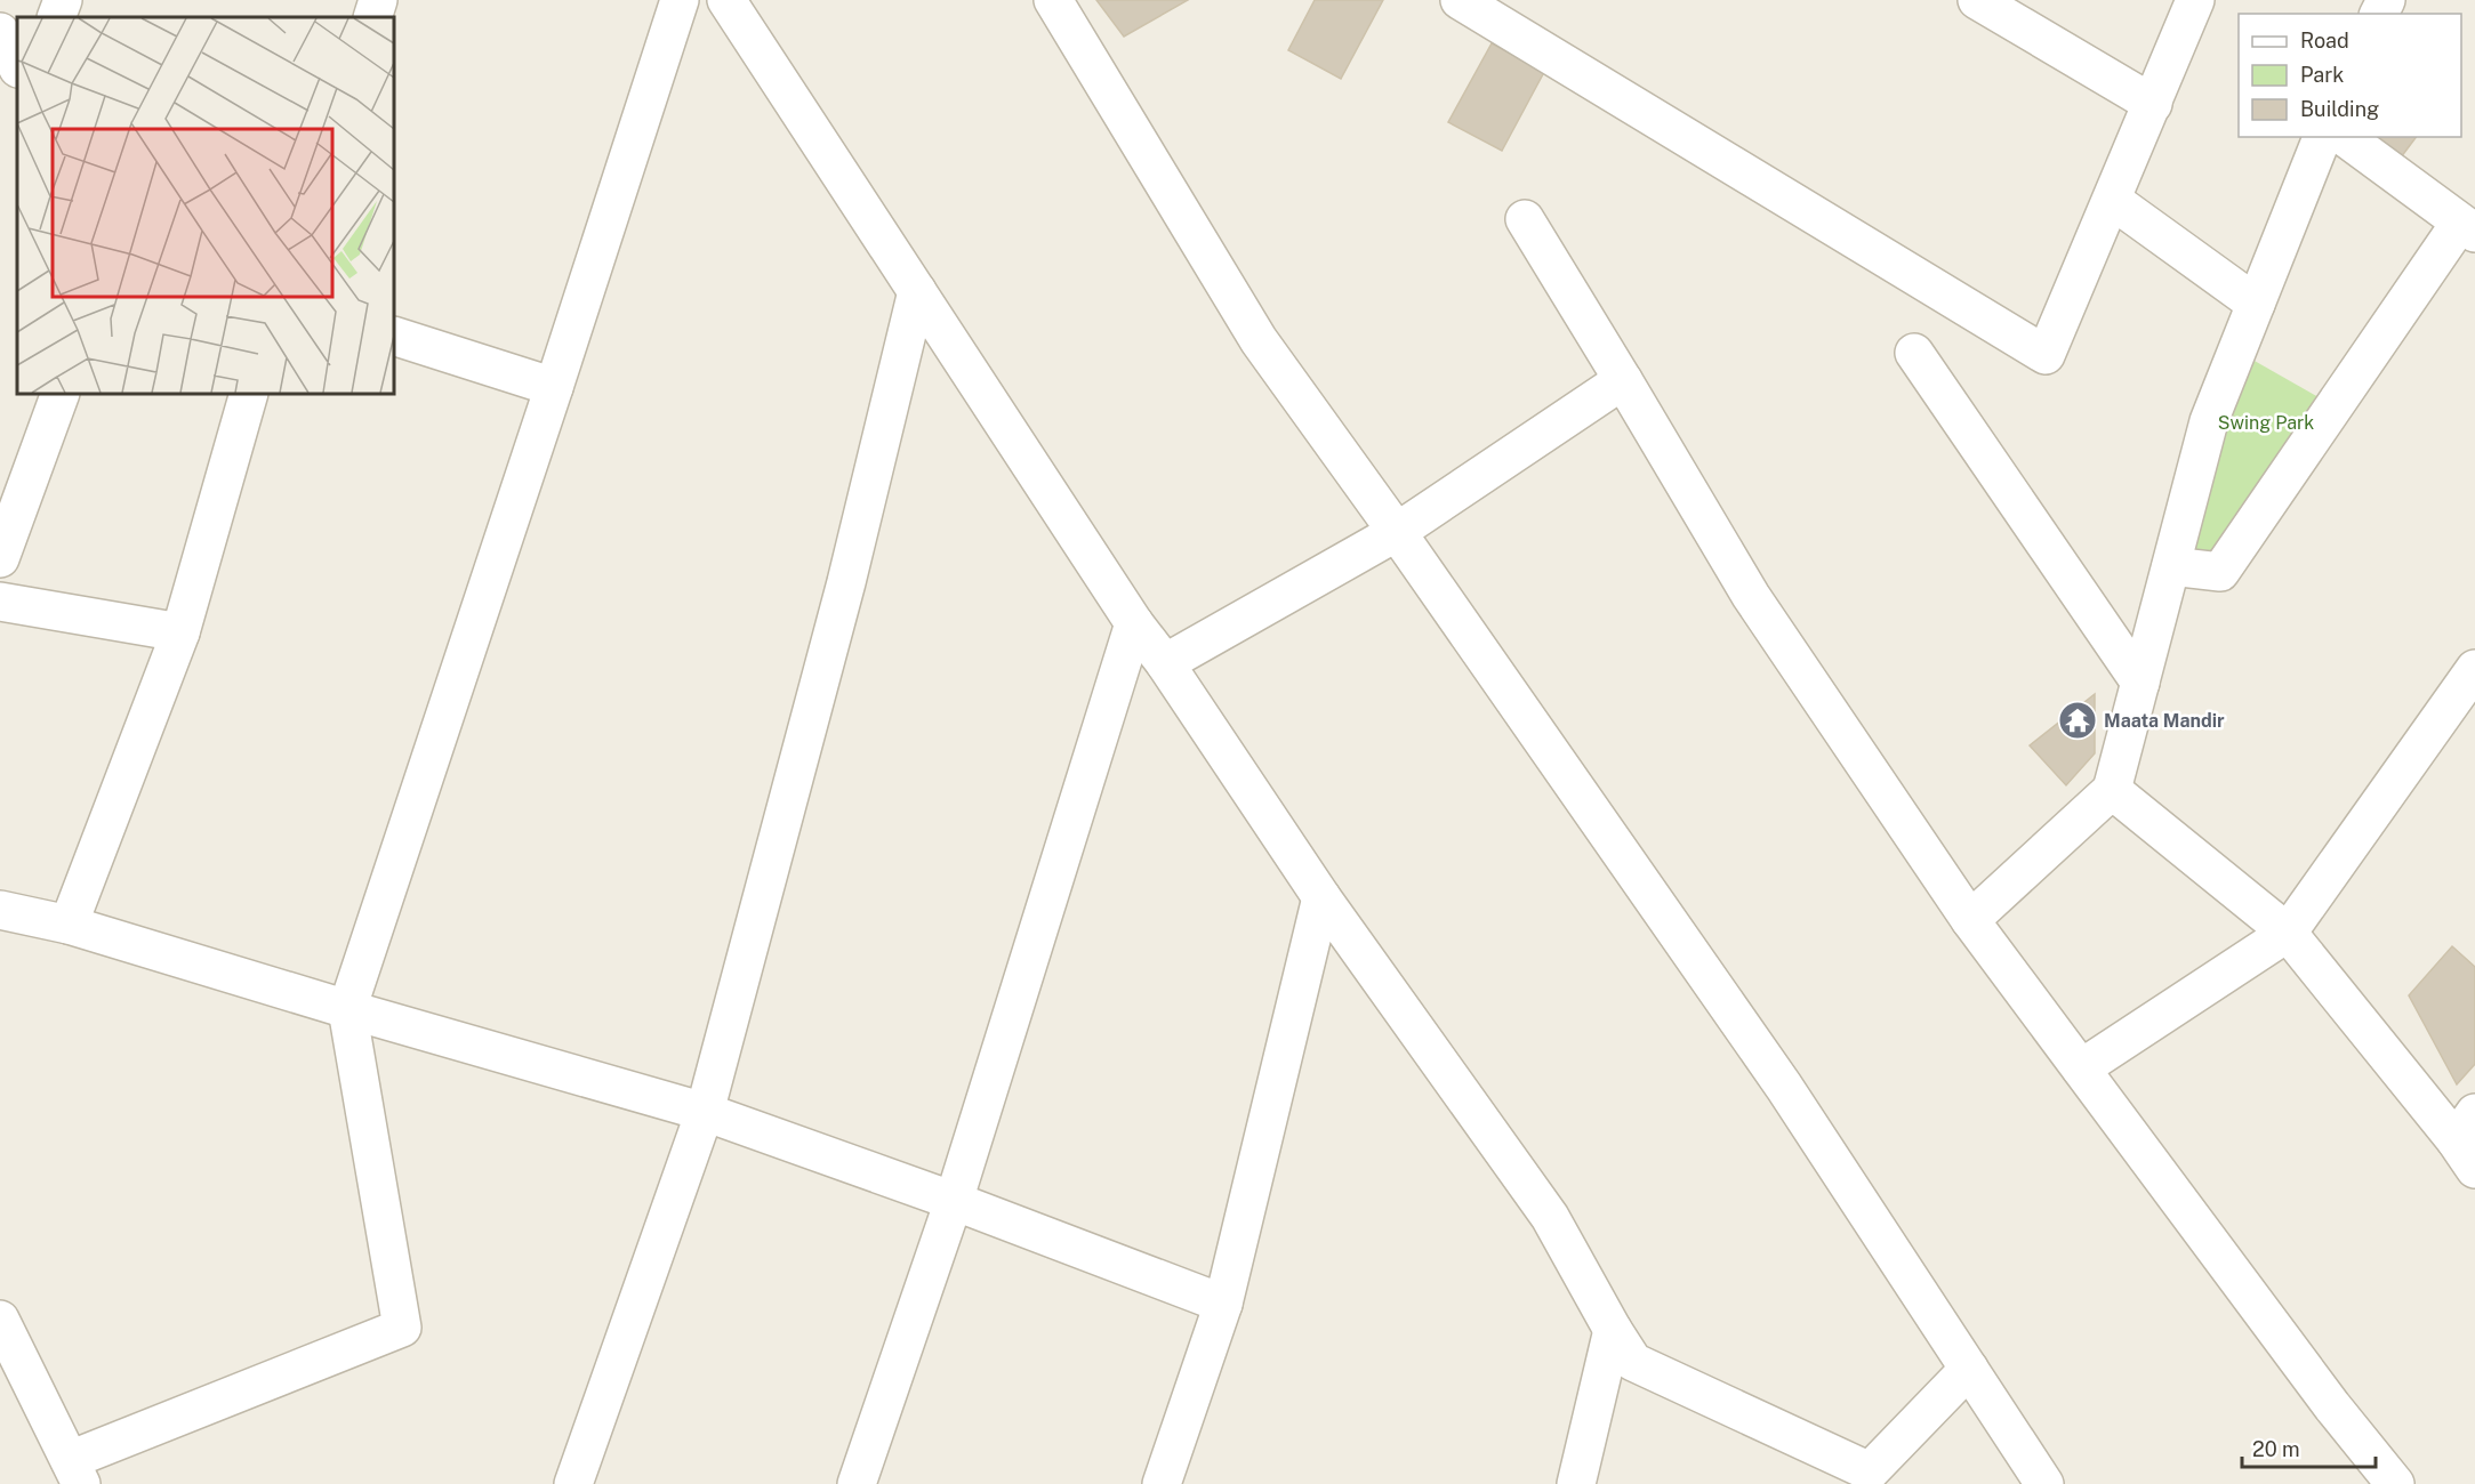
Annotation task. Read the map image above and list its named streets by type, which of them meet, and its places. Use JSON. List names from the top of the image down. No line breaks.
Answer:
{"parks":["Swing Park"],"places":{"temple":["Maata Mandir"]},"legend":["Road","Park","Building"],"scale_bar":"20 m"}
